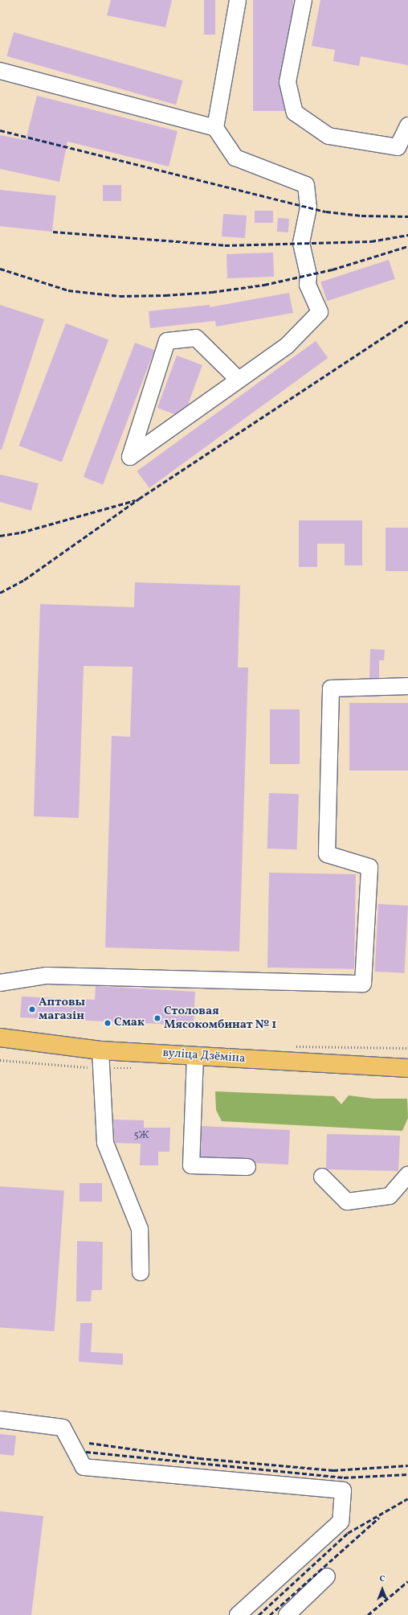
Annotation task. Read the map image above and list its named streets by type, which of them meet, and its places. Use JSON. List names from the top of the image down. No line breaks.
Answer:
{"streets":{"main road":["вуліца Дзёміна"]},"places":["Аптовы магазін","Столовая Мясокомбинат № 1","Смак"],"house_numbers":["5Ж"],"north":"top"}
